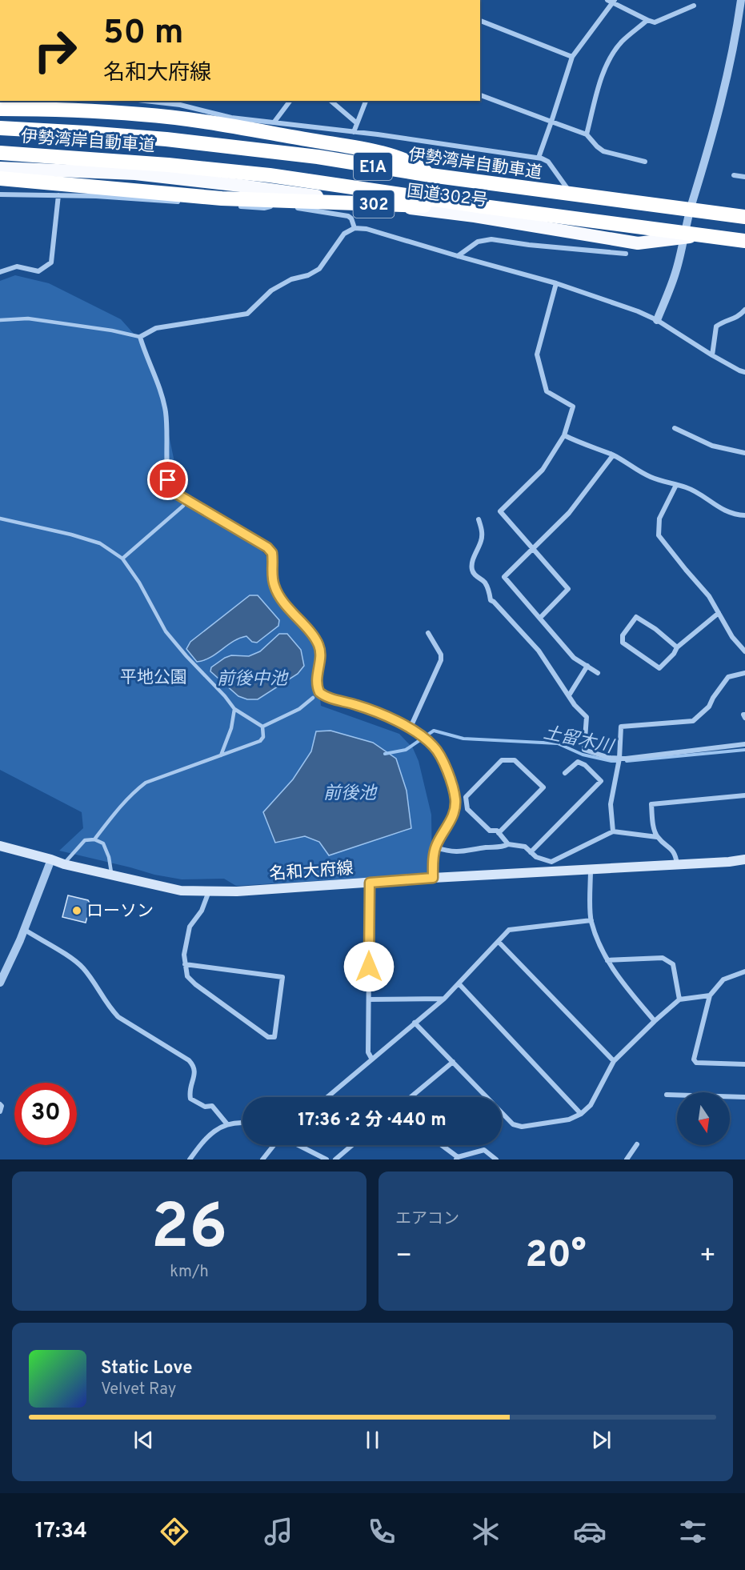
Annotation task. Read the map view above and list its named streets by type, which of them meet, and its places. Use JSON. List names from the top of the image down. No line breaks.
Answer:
{"streets":{"highway":["伊勢湾岸自動車道","E1A","国道302号","302"],"main road":["名和大府線"]},"crossings":[["伊勢湾岸自動車道","国道302号"]],"water":["前後中池","土留木川","前後池"],"parks":["平地公園"],"places":["ローソン"],"north":"bottom","page":{"turn":["50 m","名和大府線"],"limit":"30","trip":"17:36 · 2 分 · 440 m","tile":[["26","km/h"],"エアコン"],"heat":["−","20°","+"],"song":["Static Love","Velvet Ray"],"tabs":"17:34"}}
